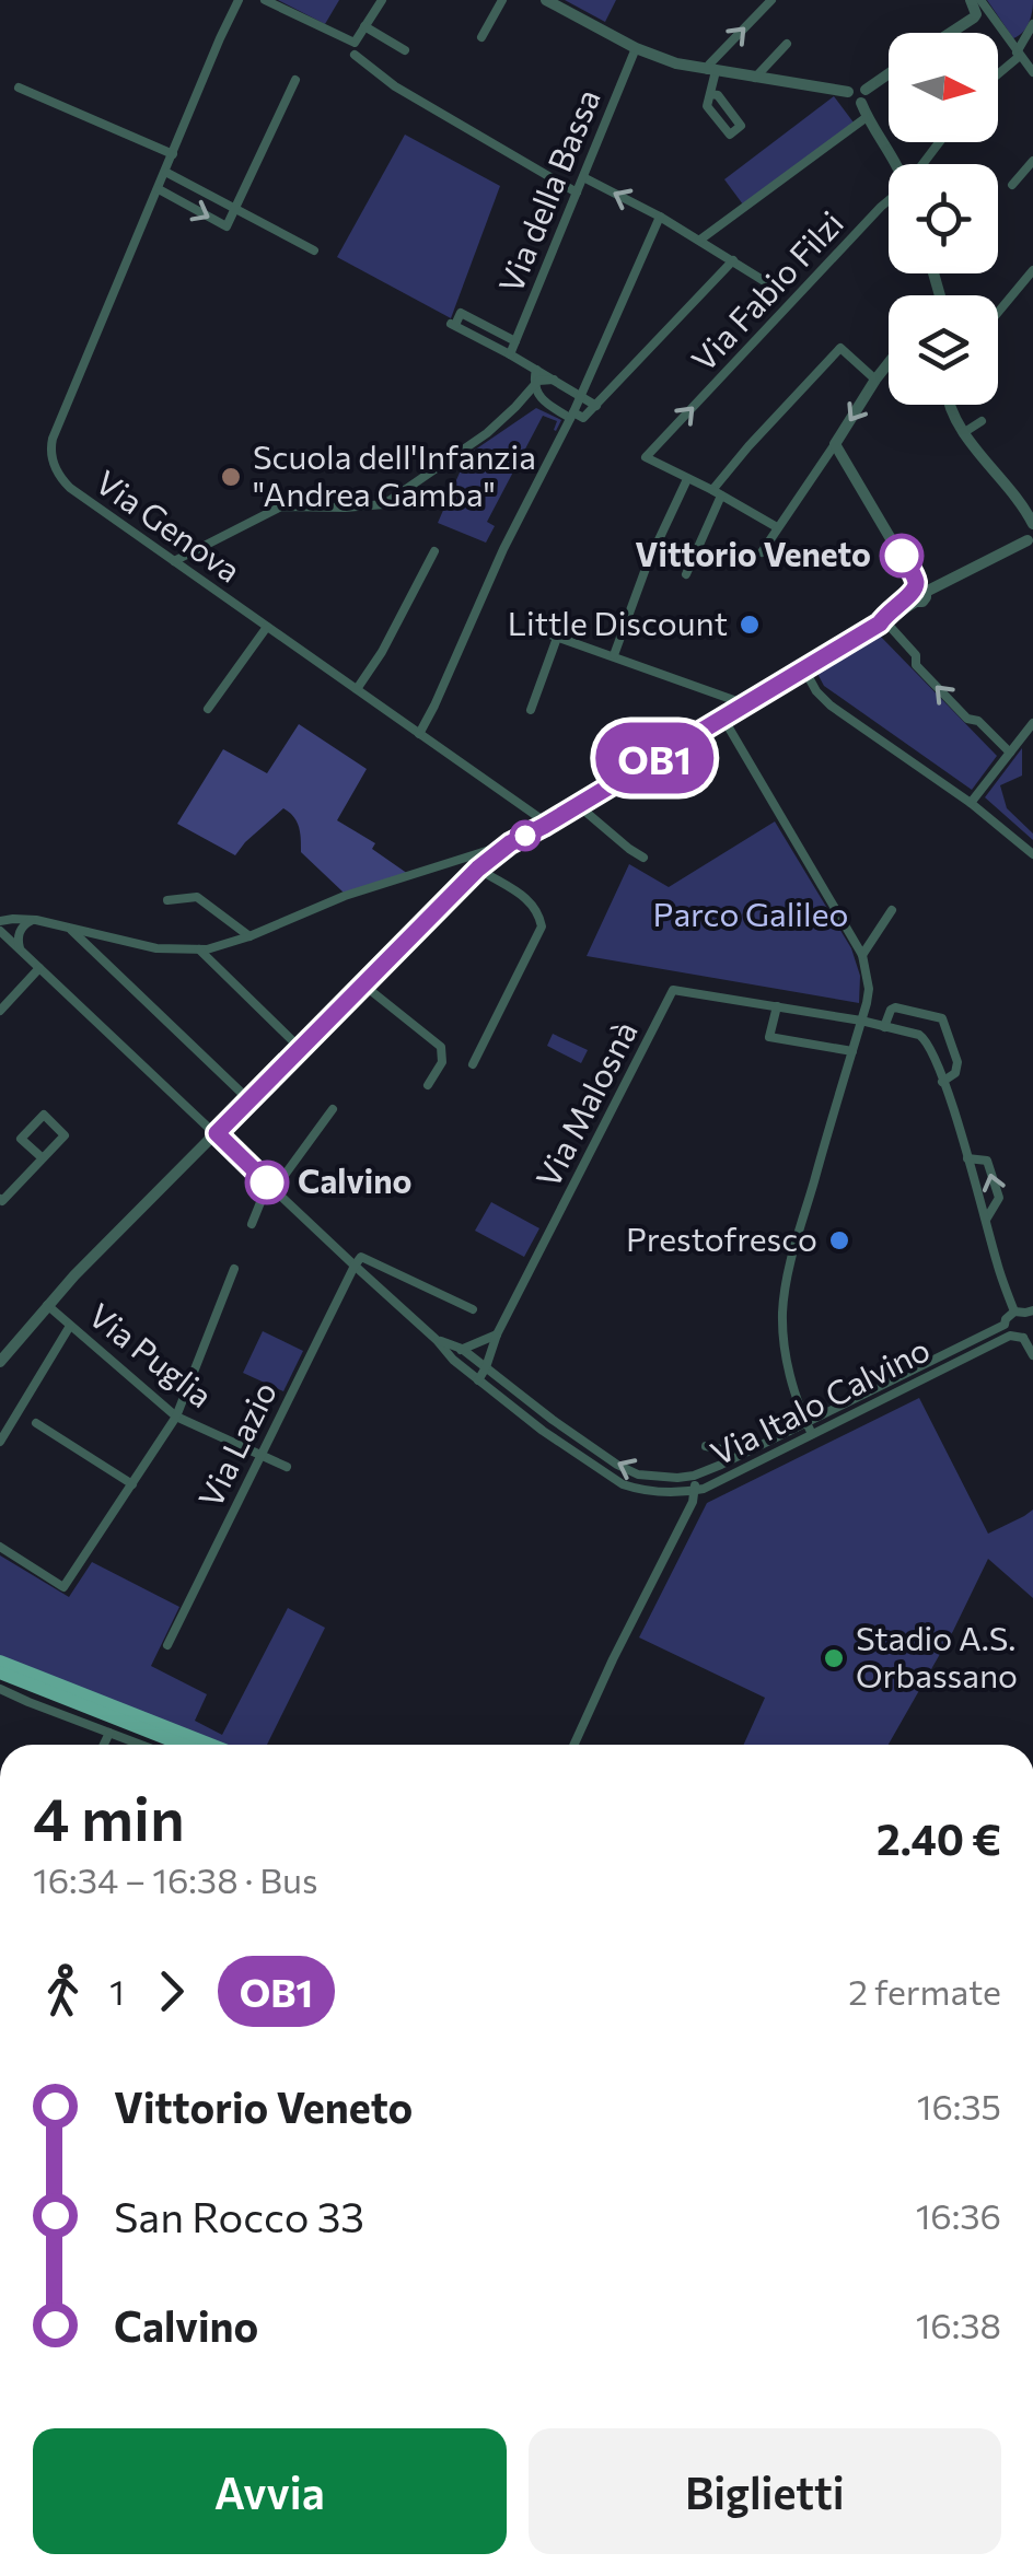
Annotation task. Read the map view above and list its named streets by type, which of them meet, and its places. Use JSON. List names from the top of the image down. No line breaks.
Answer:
{"streets":{"street":["Via della Bassa","Via Fabio Filzi","Via Genova","Via Malosnà","Via Puglia","Via Italo Calvino","Via Lazio"]},"crossings":[["Via Malosnà","Via Italo Calvino"],["Via Puglia","Via Lazio"],["Via Italo Calvino","Via Lazio"]],"parks":["Parco Galileo"],"places":["Scuola dell'Infanzia \"Andrea Gamba\"","Vittorio Veneto","Little Discount","Calvino","Prestofresco","Stadio A.S. Orbassano"],"lines":["bus line OB1"],"north":"right","page":{"on_map":"OB1","heading":["4 min","16:34 – 16:38 · Bus","2.40 €"],"legs":["1","OB1","2 fermate"],"list":[{"name":"Vittorio Veneto","value":"16:35"},{"name":"San Rocco 33","value":"16:36"},{"name":"Calvino","value":"16:38"}],"buttons":["Avvia","Biglietti"]}}
